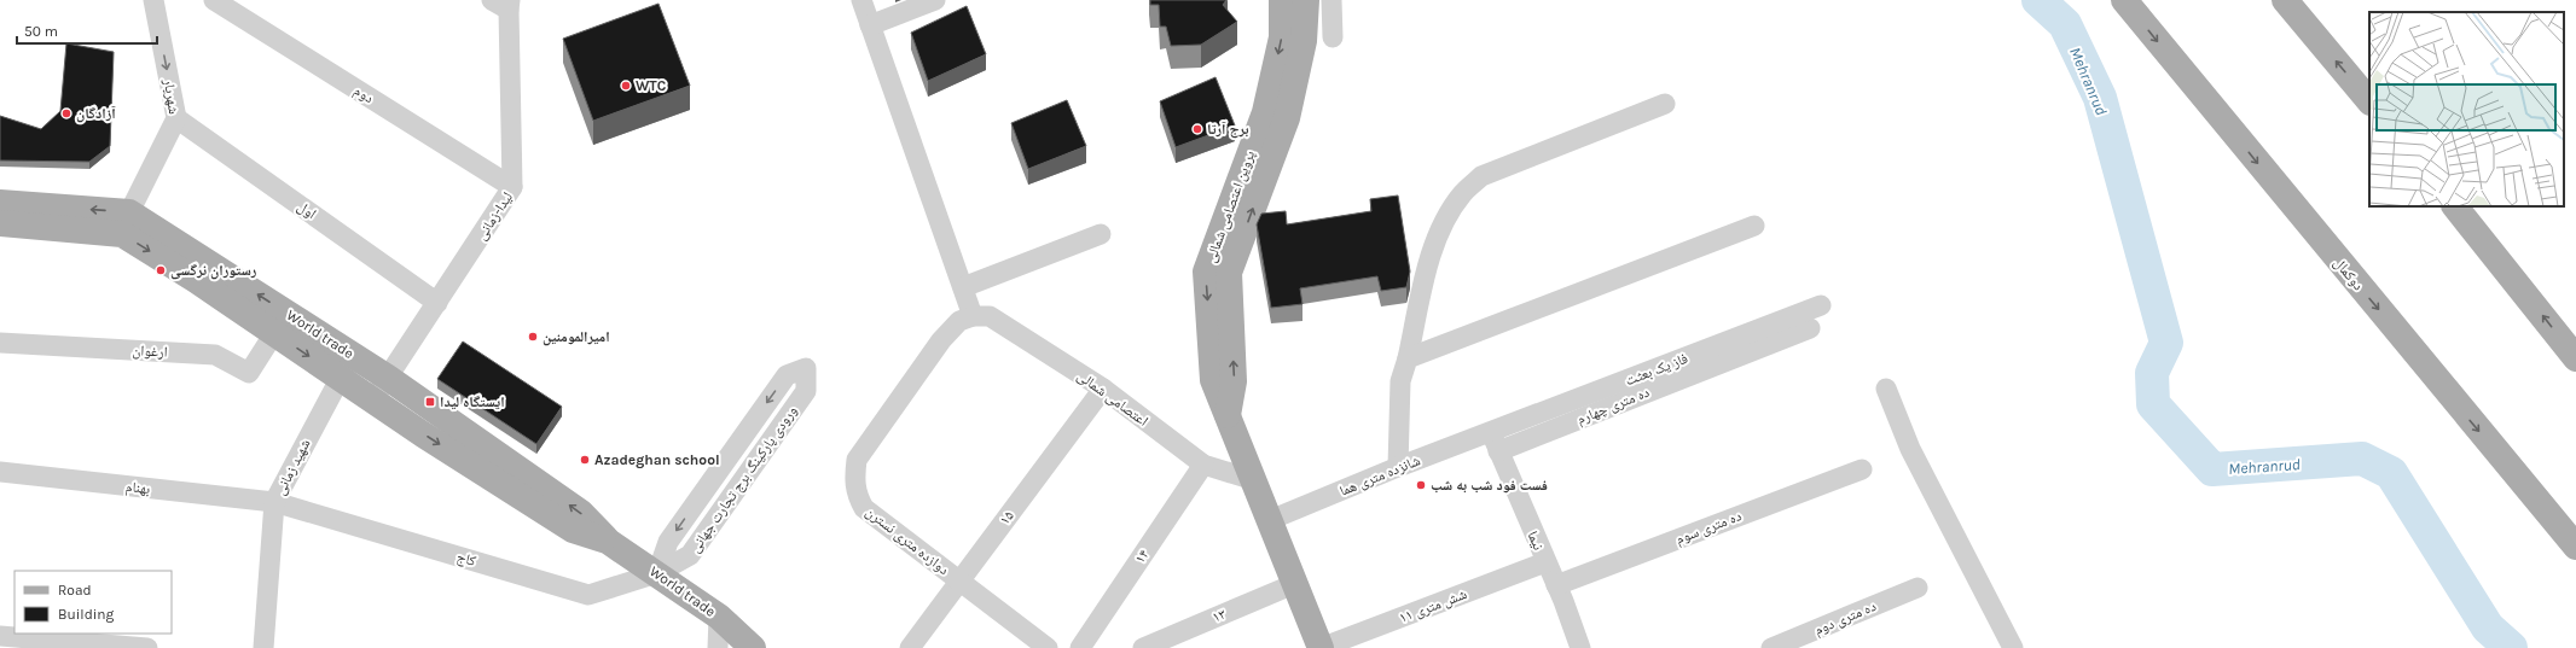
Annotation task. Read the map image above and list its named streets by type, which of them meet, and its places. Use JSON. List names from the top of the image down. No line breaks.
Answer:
{"streets":{"main road":["پروین اعتصامی شمالی","دوکمال","World trade"],"street":["دوم","شهریار","اول","لیدا-زمانی","ارغوان","فاز یک بعثت","اعتصامی شمالی","ده متری چهارم","شهید زمانی","شانزده متری هما","ورودی پارکینگ برج تجارت جهانی","بهنام","۱۵","ده متری سوم","دوازده متری نسترن","نیما","۱۴","کاج","۱۱ شش متری","۱۳","ده متری دوم"]},"crossings":[["دوم","لیدا-زمانی"],["شهریار","اول"],["شهریار","World trade"],["پروین اعتصامی شمالی","اعتصامی شمالی"],["پروین اعتصامی شمالی","شانزده متری هما"],["پروین اعتصامی شمالی","۱۱ شش متری"],["پروین اعتصامی شمالی","۱۳"],["اول","لیدا-زمانی"],["لیدا-زمانی","World trade"],["World trade","ارغوان"],["World trade","شهید زمانی"],["World trade","ورودی پارکینگ برج تجارت جهانی"],["World trade","کاج"],["فاز یک بعثت","ده متری چهارم"],["فاز یک بعثت","شانزده متری هما"],["فاز یک بعثت","نیما"],["اعتصامی شمالی","۱۵"],["اعتصامی شمالی","دوازده متری نسترن"],["اعتصامی شمالی","۱۴"],["ده متری چهارم","شانزده متری هما"],["ده متری چهارم","نیما"],["شهید زمانی","بهنام"],["شهید زمانی","کاج"],["شانزده متری هما","نیما"],["ورودی پارکینگ برج تجارت جهانی","کاج"],["بهنام","کاج"],["۱۵","دوازده متری نسترن"],["ده متری سوم","نیما"],["نیما","۱۱ شش متری"]],"one_way":["شهریار"],"water":["Mehranrud"],"places":{"other":["WTC","آزادگان","برج آرتا","رستوران نرگسی","امیرالمومنین","Azadeghan school","فست فود شب به شب"],"transit":["ایستگاه لیدا"]},"legend":["Road","Building"],"scale_bar":"50 m"}
